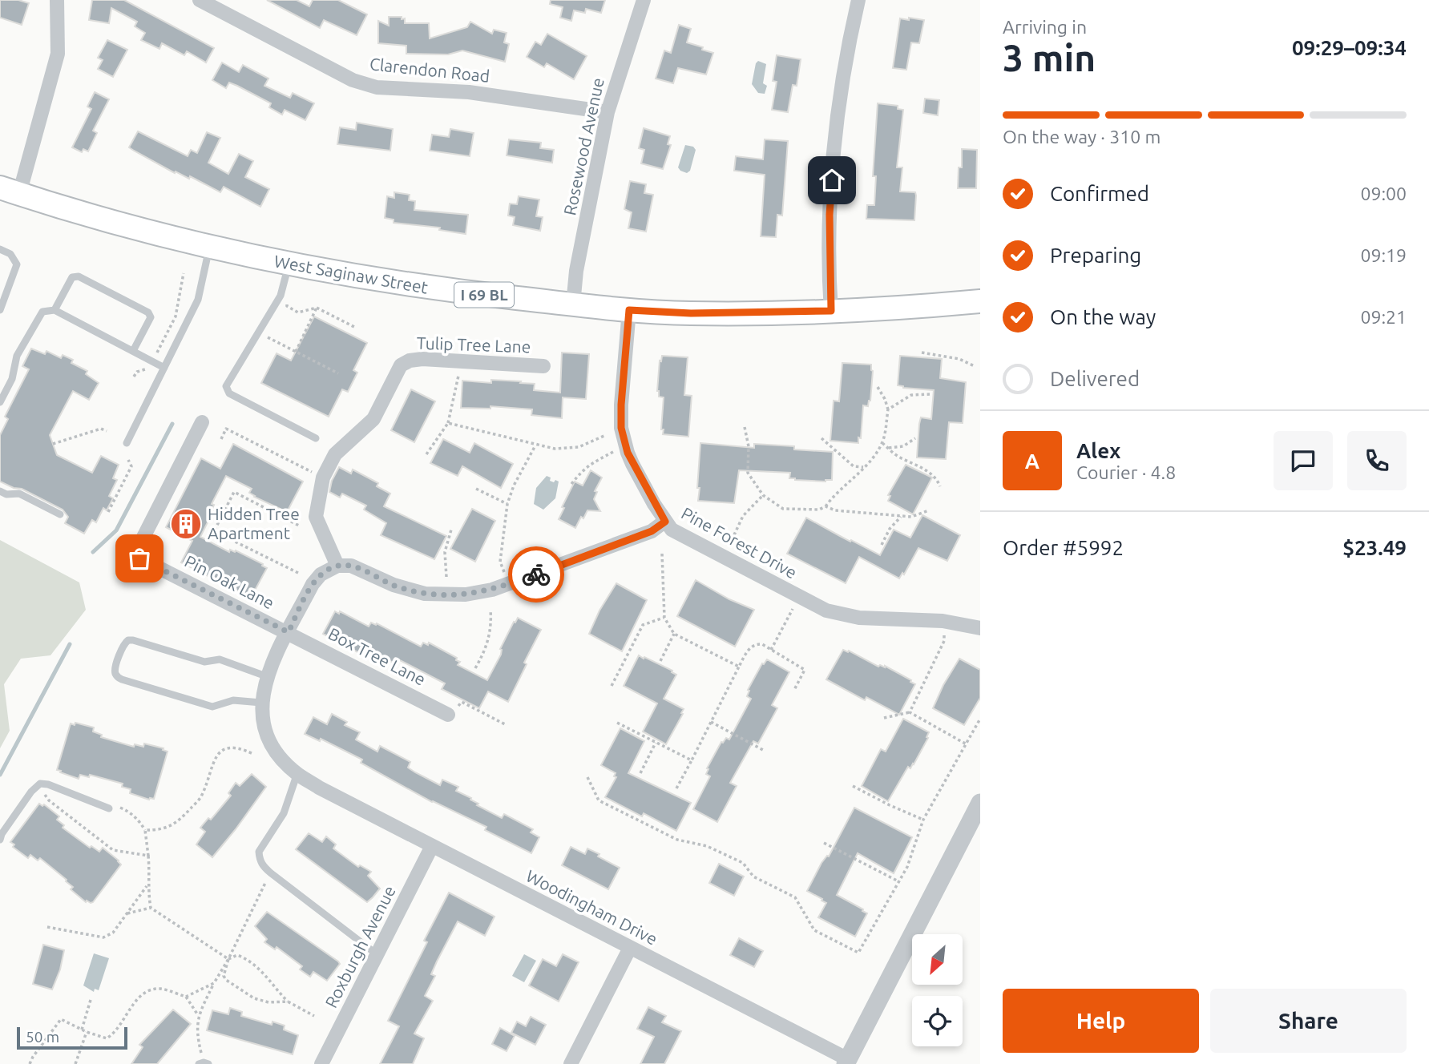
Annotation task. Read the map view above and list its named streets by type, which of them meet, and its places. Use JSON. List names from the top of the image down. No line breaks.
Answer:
{"streets":{"main road":["West Saginaw Street","I 69 BL"],"street":["Clarendon Road","Rosewood Avenue","Tulip Tree Lane","Pine Forest Drive","Pin Oak Lane","Box Tree Lane","Woodingham Drive","Roxburgh Avenue"]},"crossings":[["Clarendon Road","Rosewood Avenue"],["Rosewood Avenue","West Saginaw Street"],["West Saginaw Street","Pine Forest Drive"],["Pin Oak Lane","Box Tree Lane"],["Woodingham Drive","Roxburgh Avenue"]],"places":{"building":["Hidden Tree Apartment"]},"scale_bar":"50 m","north":"bottom left","page":{"heading":["3 min","Arriving in","09:29–09:34"],"panel":["Alex","Courier · 4.8","Order #5992","$23.49"],"bar":"On the way · 310 m","list":[["Confirmed","09:00"],["Preparing","09:19"],["On the way","09:21"],"Delivered"],"round":"A","buttons":["Help","Share"],"scale":"50 m"}}
